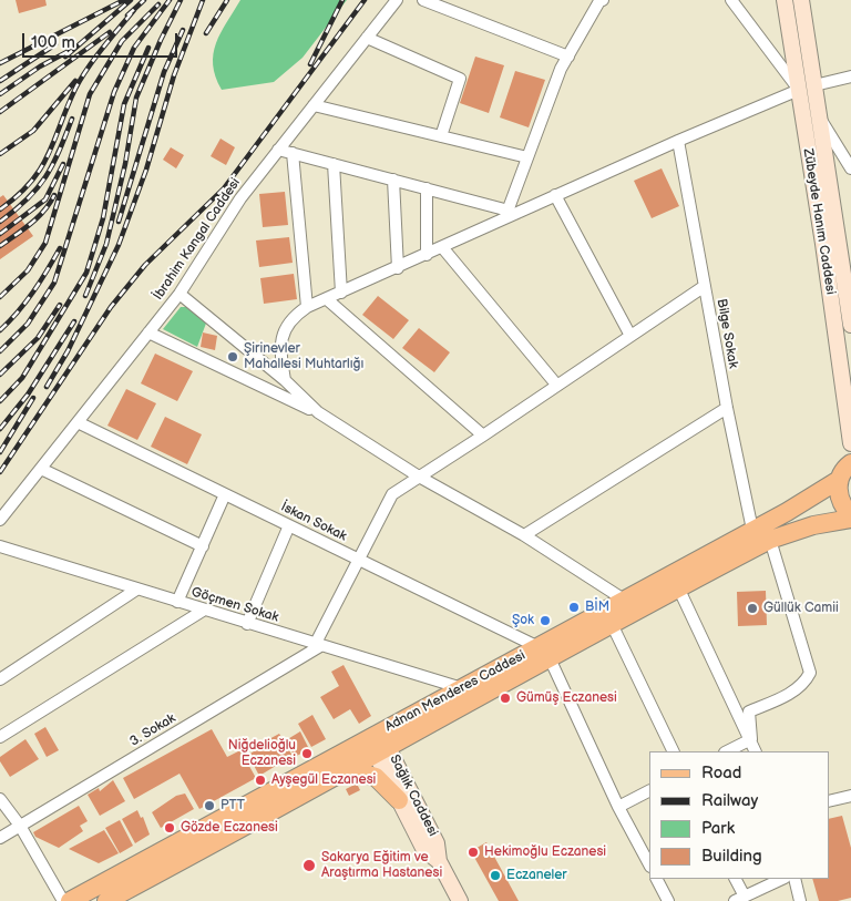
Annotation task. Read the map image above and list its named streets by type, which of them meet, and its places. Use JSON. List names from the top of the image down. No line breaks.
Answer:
{"streets":{"main road":["Zübeyde Hanım Caddesi","Adnan Menderes Caddesi","Sağlık Caddesi"],"street":["İbrahim Kangal Caddesi","Bilge Sokak","İskan Sokak","Göçmen Sokak","3. Sokak"]},"crossings":[["İbrahim Kangal Caddesi","İskan Sokak"],["Bilge Sokak","Adnan Menderes Caddesi"],["İskan Sokak","Adnan Menderes Caddesi"],["Göçmen Sokak","Adnan Menderes Caddesi"],["Göçmen Sokak","3. Sokak"],["Adnan Menderes Caddesi","Sağlık Caddesi"]],"places":["Şirinevler Mahallesi Muhtarlığı","BİM","Güllük Camii","Şok","Gümüş Eczanesi","Niğdelioğlu Eczanesi","Ayşegül Eczanesi","PTT","Gözde Eczanesi","Hekimoğlu Eczanesi","Sakarya Eğitim ve Araştırma Hastanesi","Eczaneler"],"legend":["Road","Railway","Park","Building"],"scale_bar":"100 m"}
